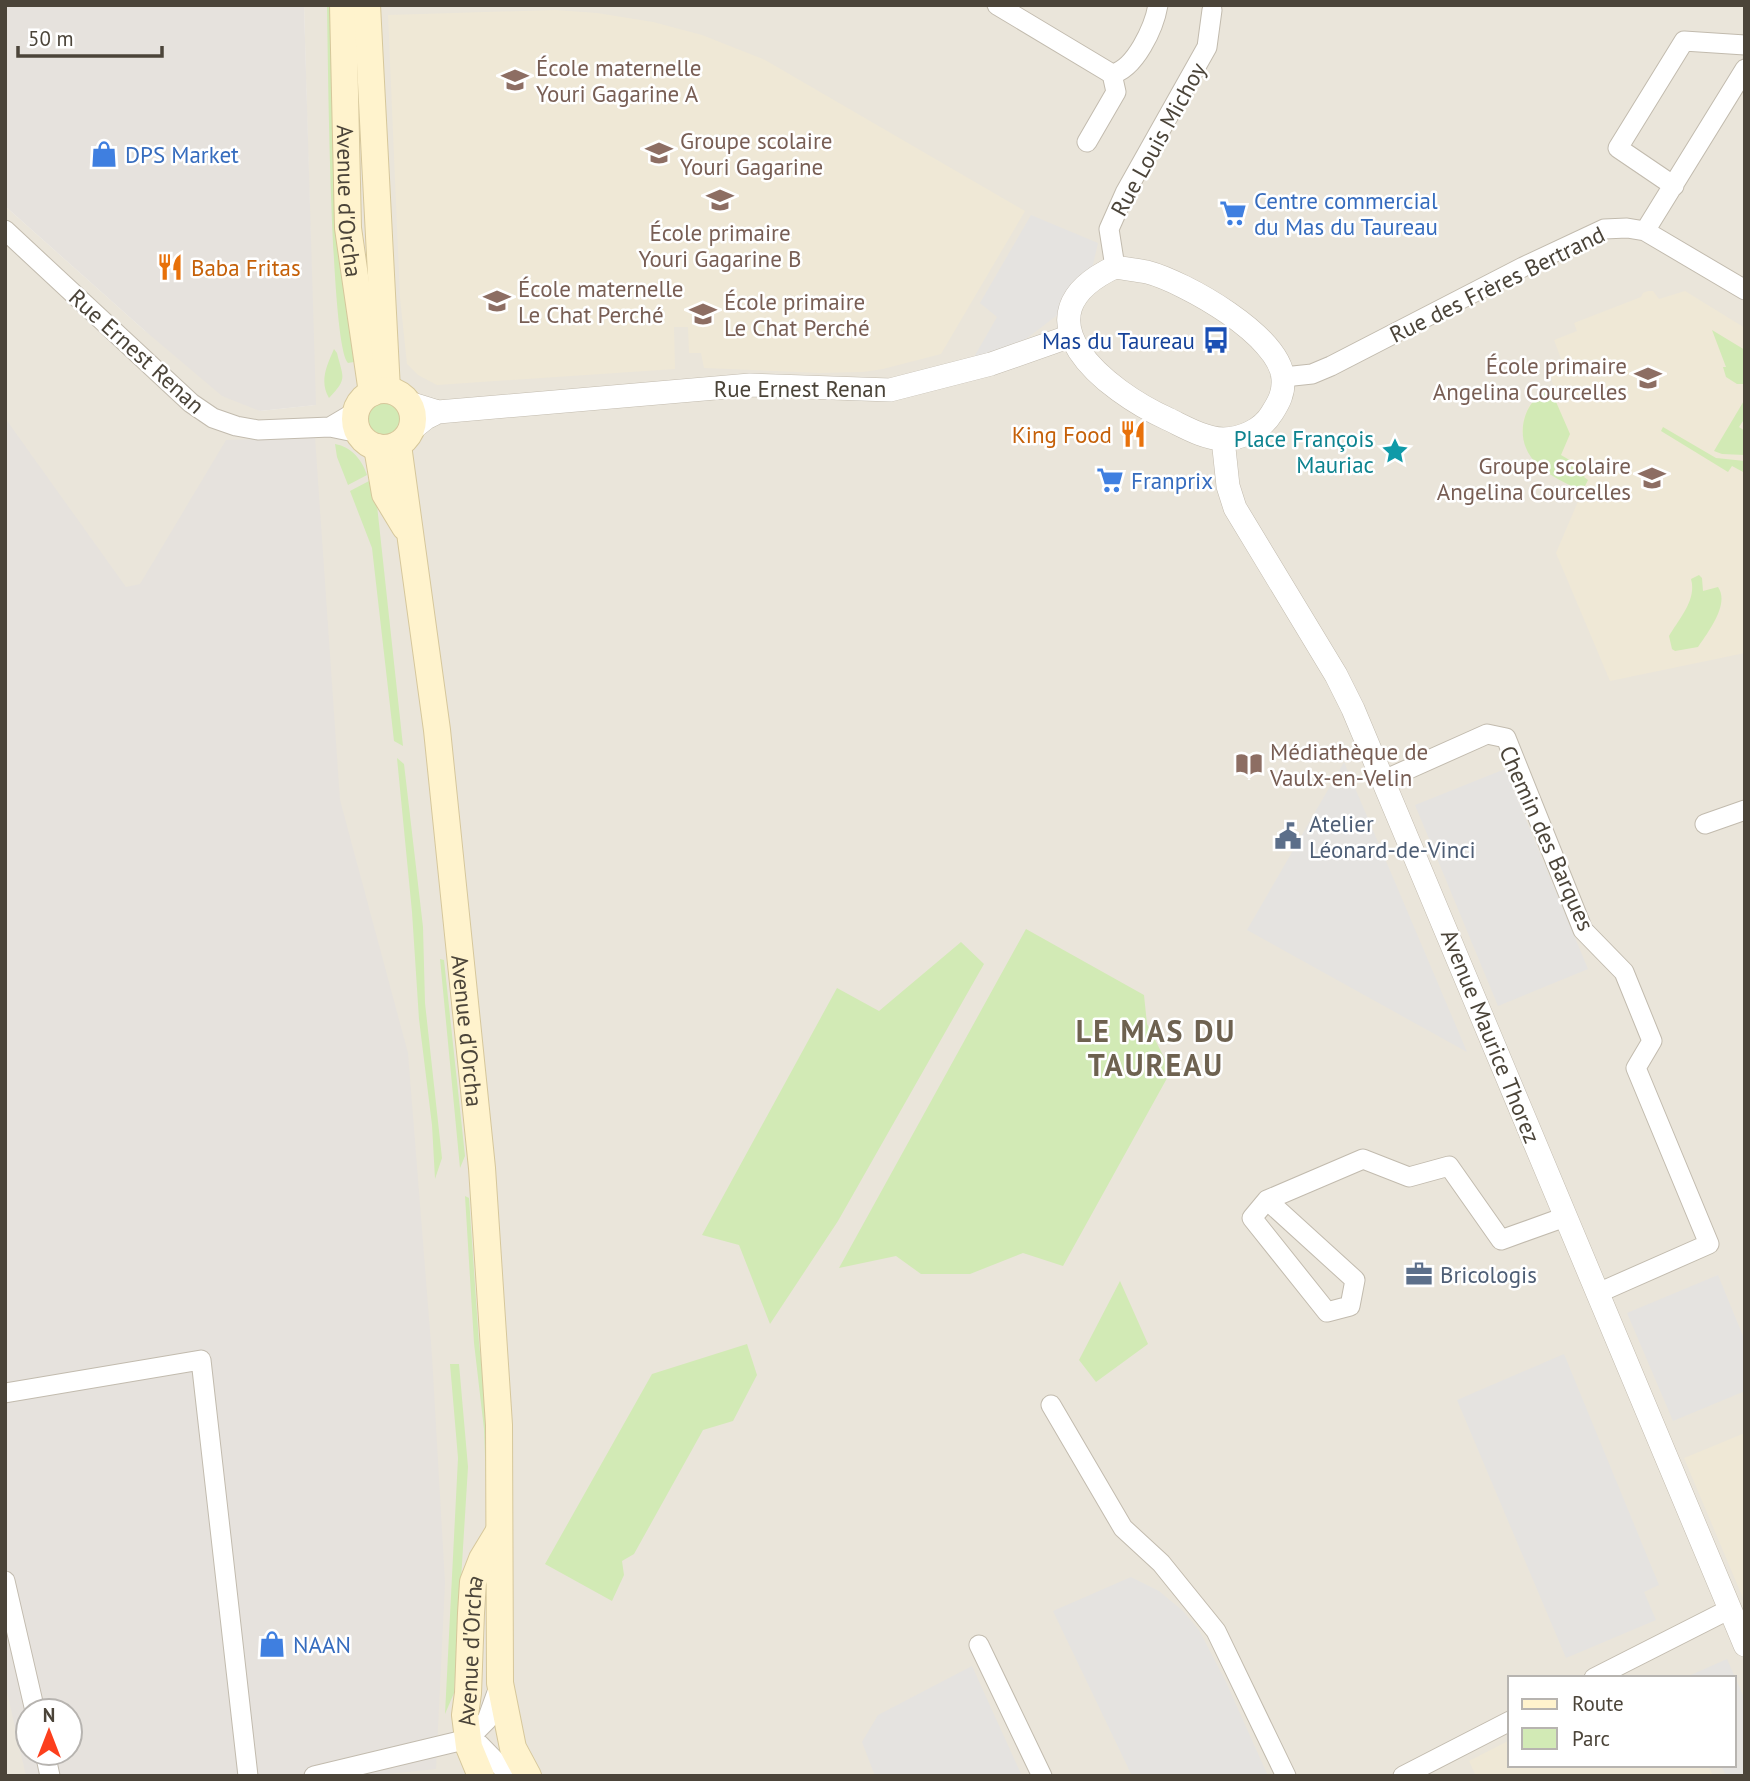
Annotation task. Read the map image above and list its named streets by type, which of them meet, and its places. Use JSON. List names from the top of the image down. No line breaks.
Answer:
{"streets":{"main road":["Avenue d'Orcha"],"street":["Rue Louis Michoy","Rue des Frères Bertrand","Rue Ernest Renan","Chemin des Barques","Avenue Maurice Thorez"]},"crossings":[["Rue Louis Michoy","Rue des Frères Bertrand"],["Rue Louis Michoy","Rue Ernest Renan"],["Rue Louis Michoy","Avenue Maurice Thorez"],["Avenue d'Orcha","Rue Ernest Renan"],["Rue des Frères Bertrand","Rue Ernest Renan"],["Rue des Frères Bertrand","Avenue Maurice Thorez"],["Rue Ernest Renan","Avenue Maurice Thorez"],["Chemin des Barques","Avenue Maurice Thorez"]],"districts":["LE MAS DU TAUREAU"],"places":{"school or university":["École maternelle Youri Gagarine A","Groupe scolaire Youri Gagarine","École primaire Youri Gagarine B","École maternelle Le Chat Perché","École primaire Le Chat Perché","École primaire Angelina Courcelles","Groupe scolaire Angelina Courcelles"],"shop":["DPS Market","NAAN"],"supermarket":["Centre commercial du Mas du Taureau","Franprix"],"restaurant":["Baba Fritas","King Food"],"bus stop":["Mas du Taureau"],"place":["Place François Mauriac"],"library":["Médiathèque de Vaulx-en-Velin"],"public building":["Atelier Léonard-de-Vinci"],"office":["Bricologis"]},"legend":["Route","Parc"],"scale_bar":"50 m","north":"top"}
